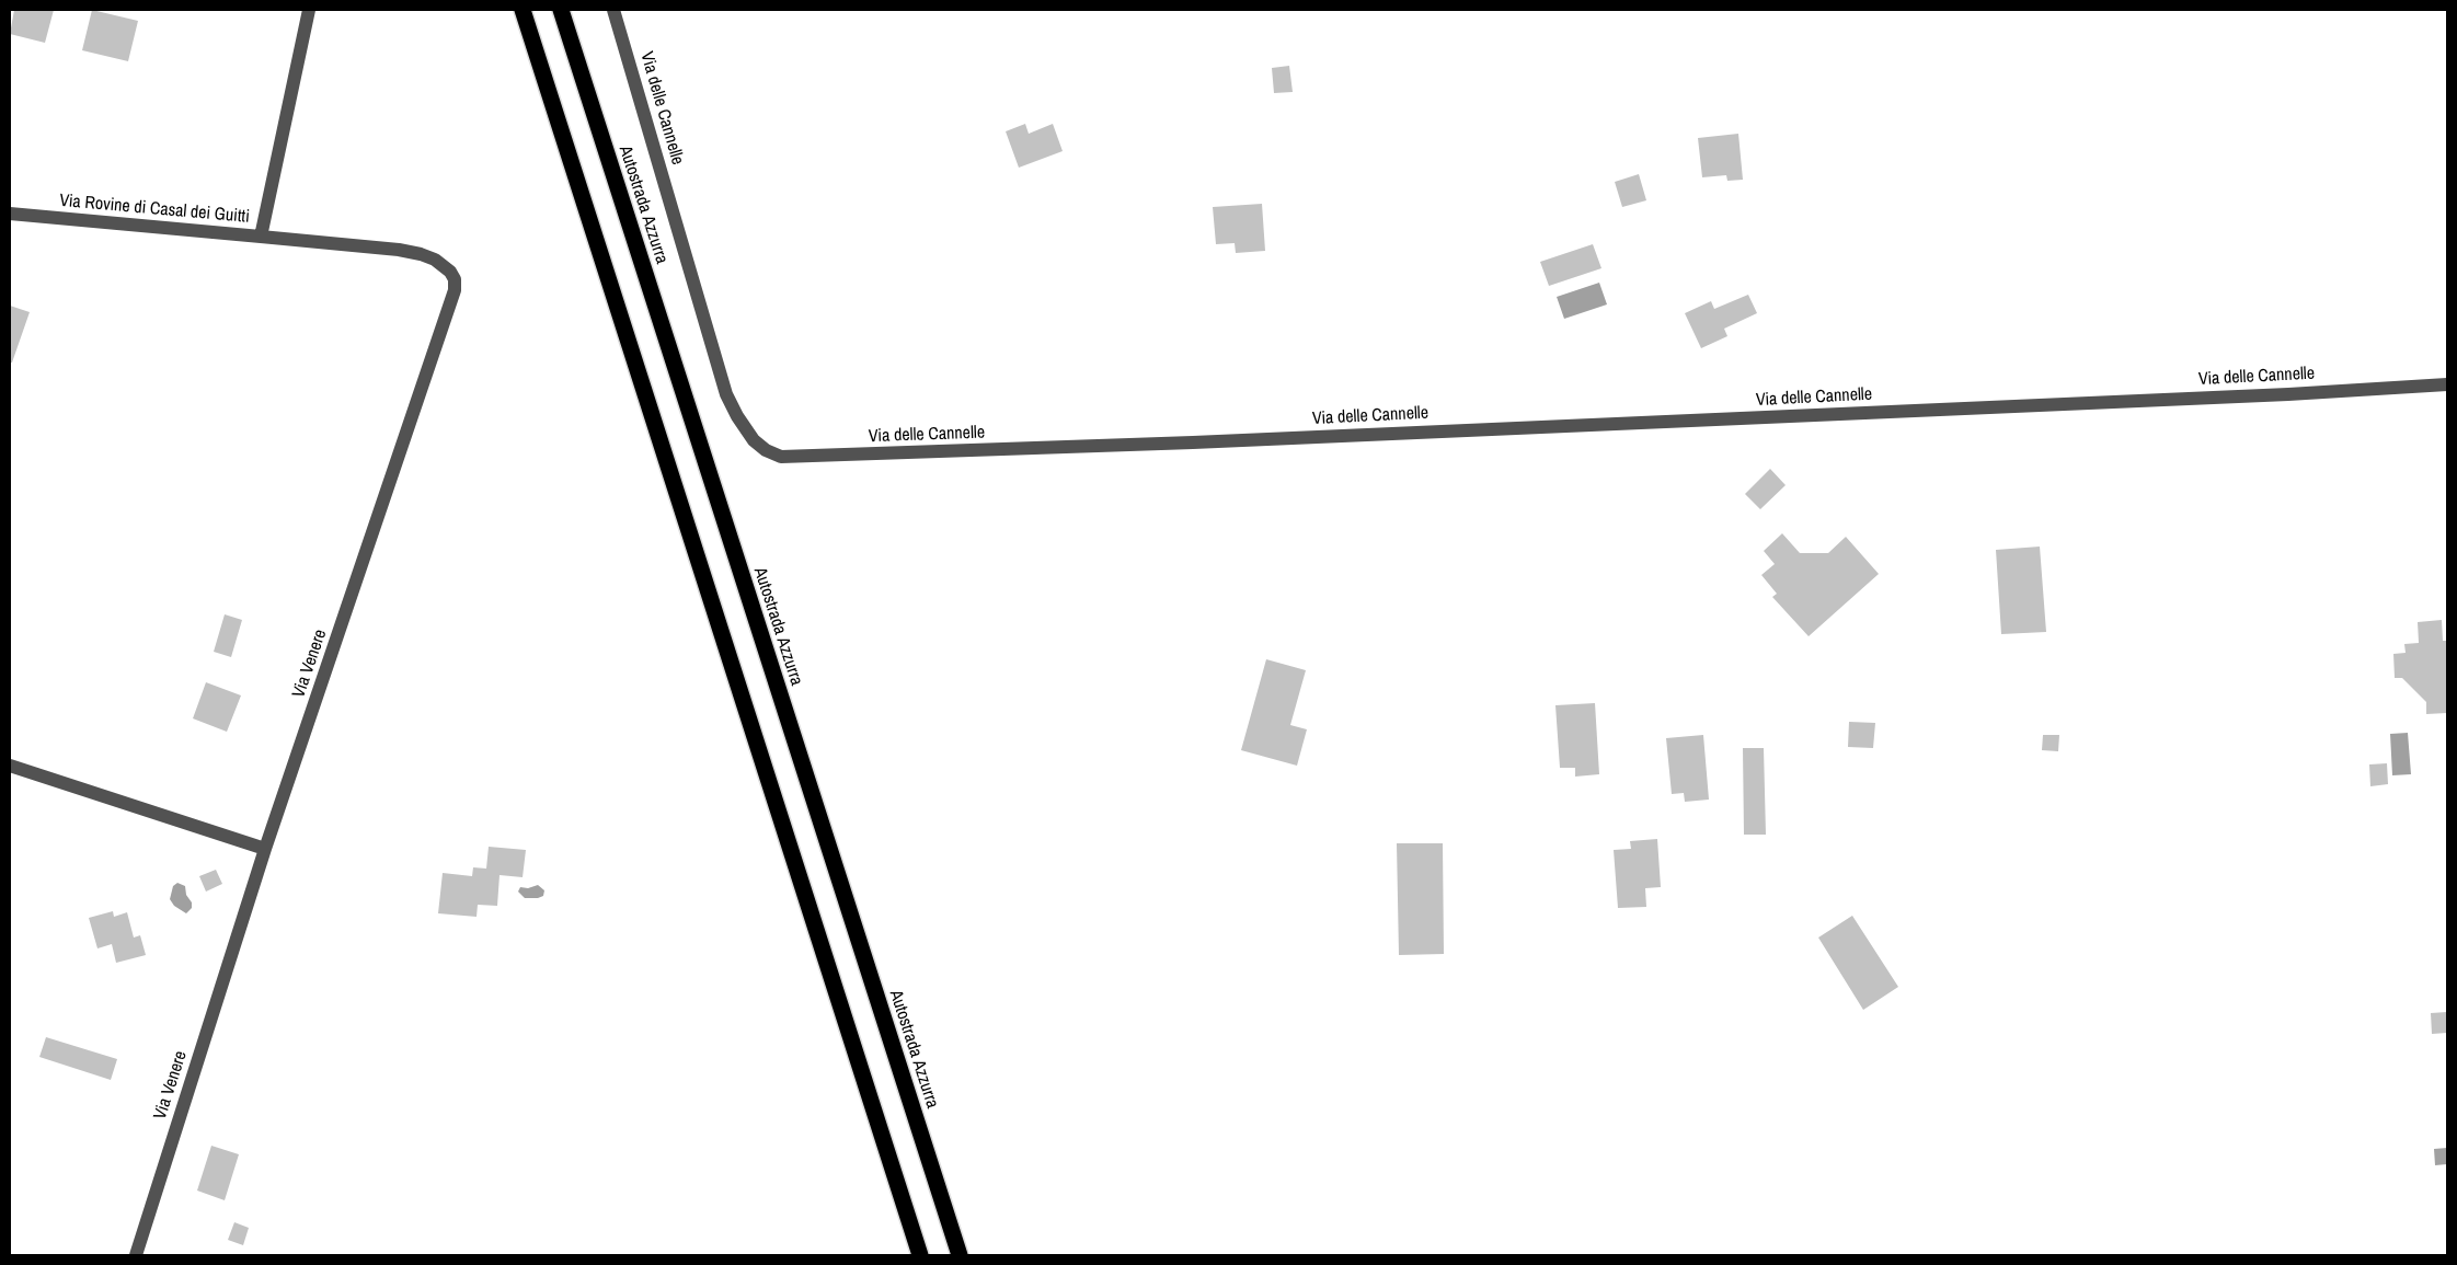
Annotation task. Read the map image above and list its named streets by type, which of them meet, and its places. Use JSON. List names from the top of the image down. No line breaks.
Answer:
{"streets":{"highway":["Autostrada Azzurra"],"street":["Via delle Cannelle","Via Rovine di Casal dei Guitti","Via Venere"]},"crossings":[["Via Rovine di Casal dei Guitti","Via Venere"]]}
